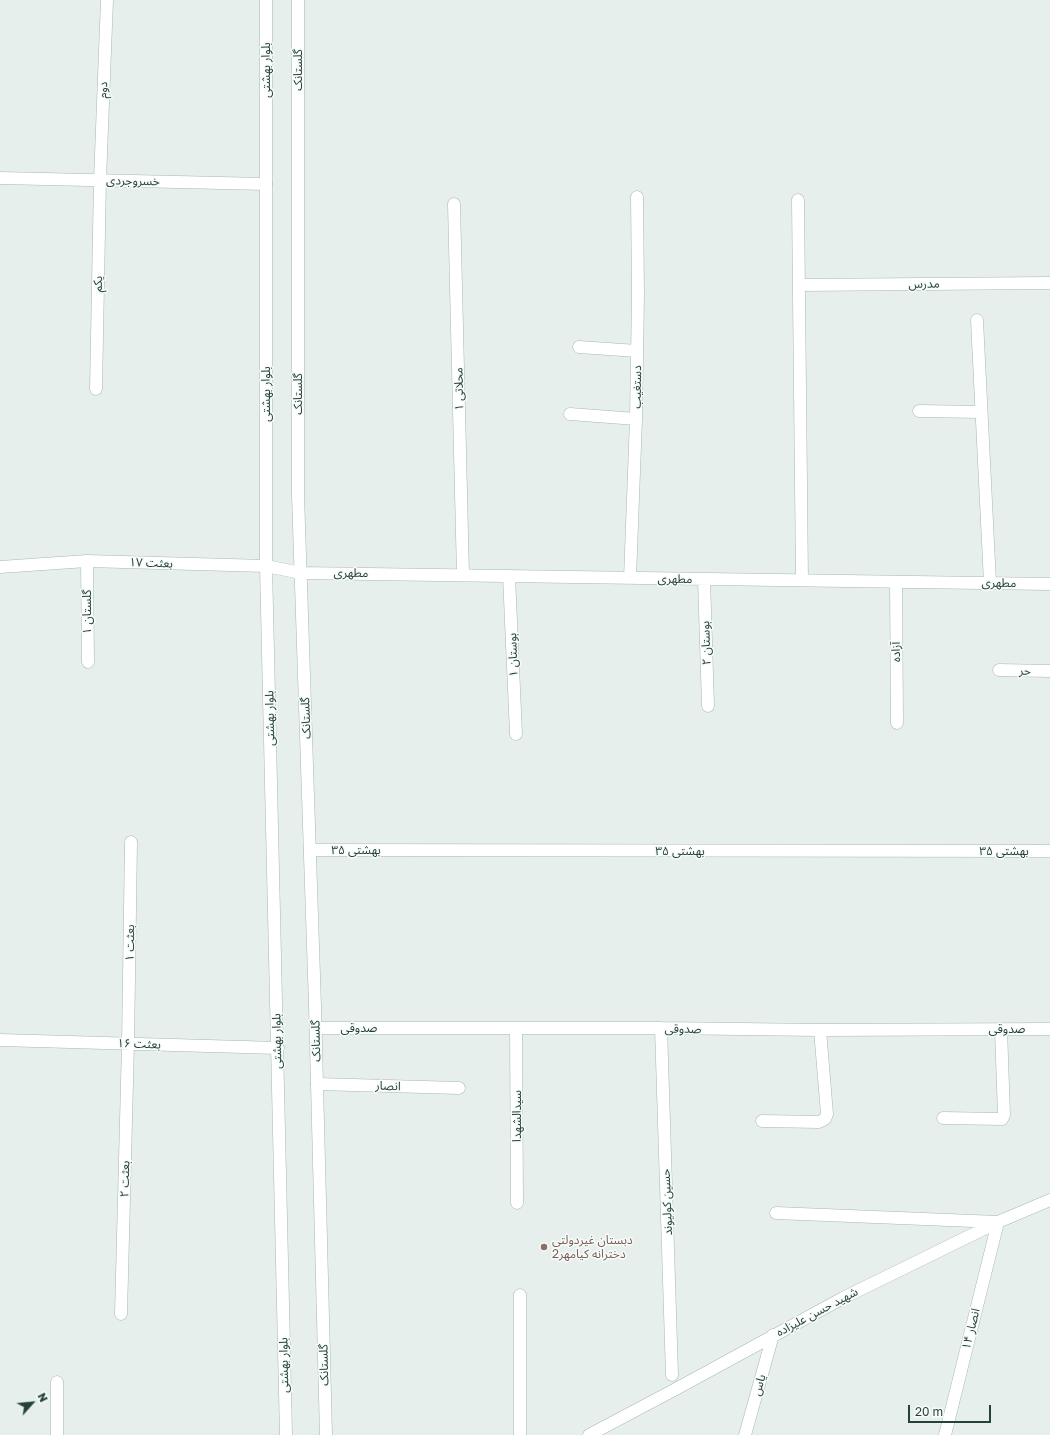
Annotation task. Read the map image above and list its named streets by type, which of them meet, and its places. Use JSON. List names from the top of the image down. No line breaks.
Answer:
{"streets":{"street":["بلوار بهشتی","گلستانک","دوم","خسروجردی","یکم","مدرس","دستغیب","محلاتی ۱","بعثت ۱۷","مطهری","گلستان ۱","بوستان ۲","آزاده","بوستان ۱","حر","بهشتی ۳۵","بعثت ١","صدوقی","بعثت ۱۶","انصار","سیدالشهدا","بعثت ۲","حسین کولیوند","شهید حسن علیزاده","انصار ۱۴","یاس"]},"crossings":[["بلوار بهشتی","خسروجردی"],["بلوار بهشتی","بعثت ۱۷"],["بلوار بهشتی","بعثت ۱۶"],["گلستانک","بعثت ۱۷"],["گلستانک","مطهری"],["گلستانک","بهشتی ۳۵"],["گلستانک","صدوقی"],["گلستانک","انصار"],["دوم","خسروجردی"],["دوم","یکم"],["خسروجردی","یکم"],["دستغیب","مطهری"],["محلاتی ۱","مطهری"],["بعثت ۱۷","مطهری"],["بعثت ۱۷","گلستان ۱"],["مطهری","بوستان ۲"],["مطهری","آزاده"],["مطهری","بوستان ۱"],["بعثت ١","بعثت ۱۶"],["بعثت ١","بعثت ۲"],["صدوقی","سیدالشهدا"],["صدوقی","حسین کولیوند"],["بعثت ۱۶","بعثت ۲"],["شهید حسن علیزاده","انصار ۱۴"],["شهید حسن علیزاده","یاس"]],"places":["دبستان غیردولتی دخترانه کیامهر2"],"scale_bar":"20 m","north":"top right"}
